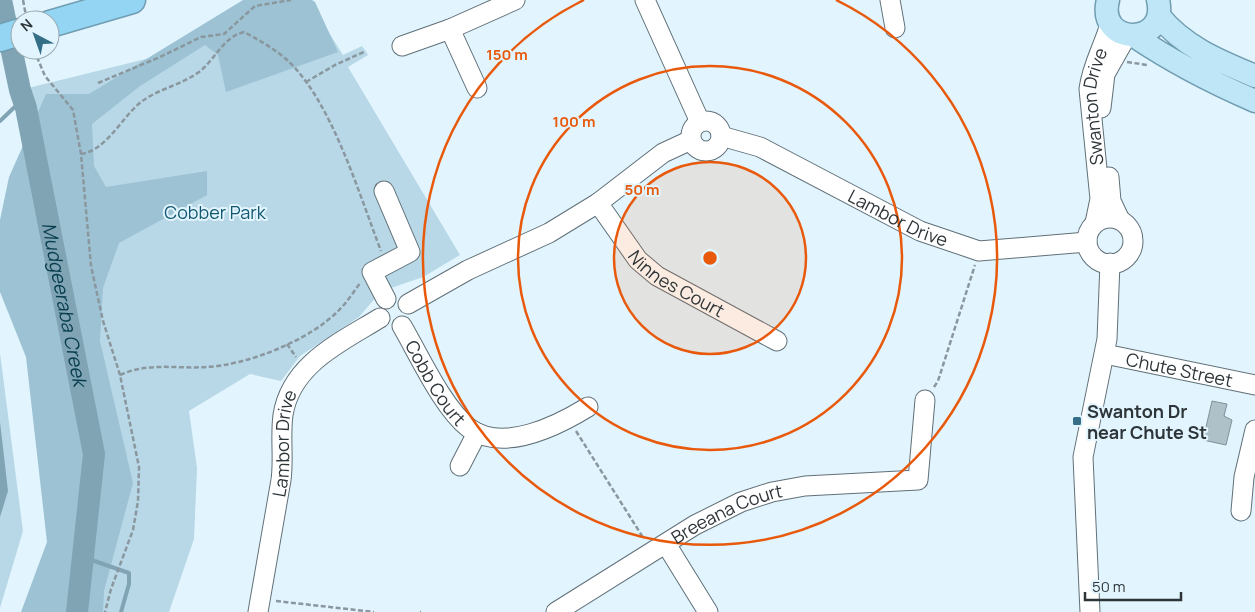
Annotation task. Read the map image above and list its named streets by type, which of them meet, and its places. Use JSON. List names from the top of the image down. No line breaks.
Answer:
{"streets":{"street":["Swanton Drive","Lambor Drive","Ninnes Court","Chute Street","Cobb Court","Breeana Court"]},"crossings":[["Swanton Drive","Lambor Drive"],["Lambor Drive","Cobb Court"]],"water":["Mudgeeraba Creek"],"parks":["Cobber Park"],"places":{"transit":["Swanton Dr near Chute St"]},"scale_bar":"50 m","north":"top left","rings":["150 m","100 m","50 m"]}
